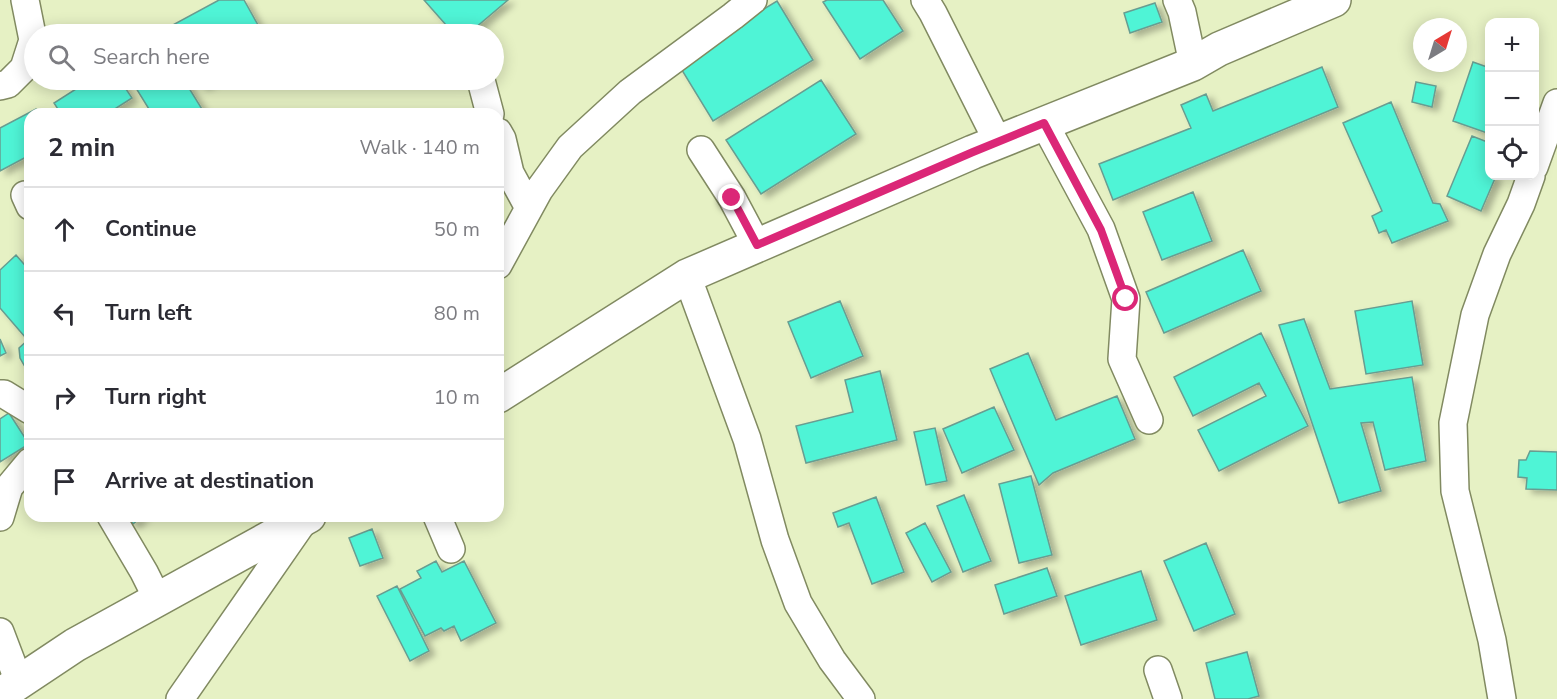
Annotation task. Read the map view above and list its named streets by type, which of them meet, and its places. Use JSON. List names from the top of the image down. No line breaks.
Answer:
{"north":"top right","page":{"map_buttons":["+","−"],"search":"Search here","heading":["2 min","Walk · 140 m"],"list":[["Continue","50 m"],["Turn left","80 m"],["Turn right","10 m"],"Arrive at destination"]}}
